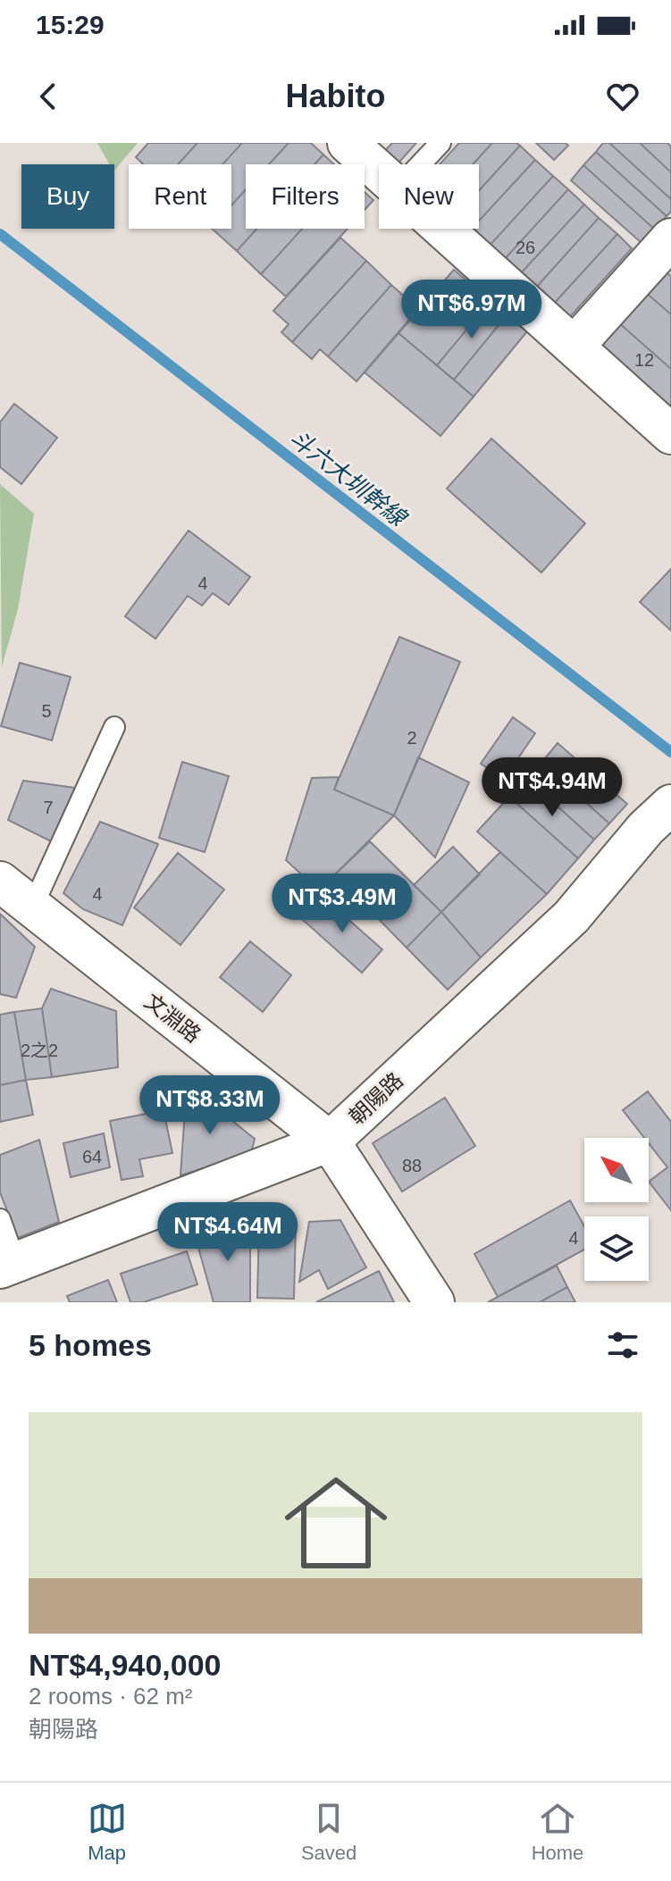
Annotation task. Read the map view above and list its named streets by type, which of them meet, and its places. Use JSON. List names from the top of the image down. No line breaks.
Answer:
{"streets":{"street":["文淵路","朝陽路"]},"crossings":[["文淵路","朝陽路"]],"water":["斗六大圳幹線"],"house_numbers":["26","12","4","5","2","7","4","2之2","64","88","4"],"north":"top left","page":{"status":"15:29","header":"Habito","chip":["Buy","Rent","Filters","New"],"price":["NT$6.97M","NT$4.94M","NT$3.49M","NT$8.33M","NT$4.64M"],"heading":"5 homes","list":[{"name":"NT$4,940,000","note":"2 rooms · 62 m² · 朝陽路"}],"tabs":["Map","Saved","Home"]}}
